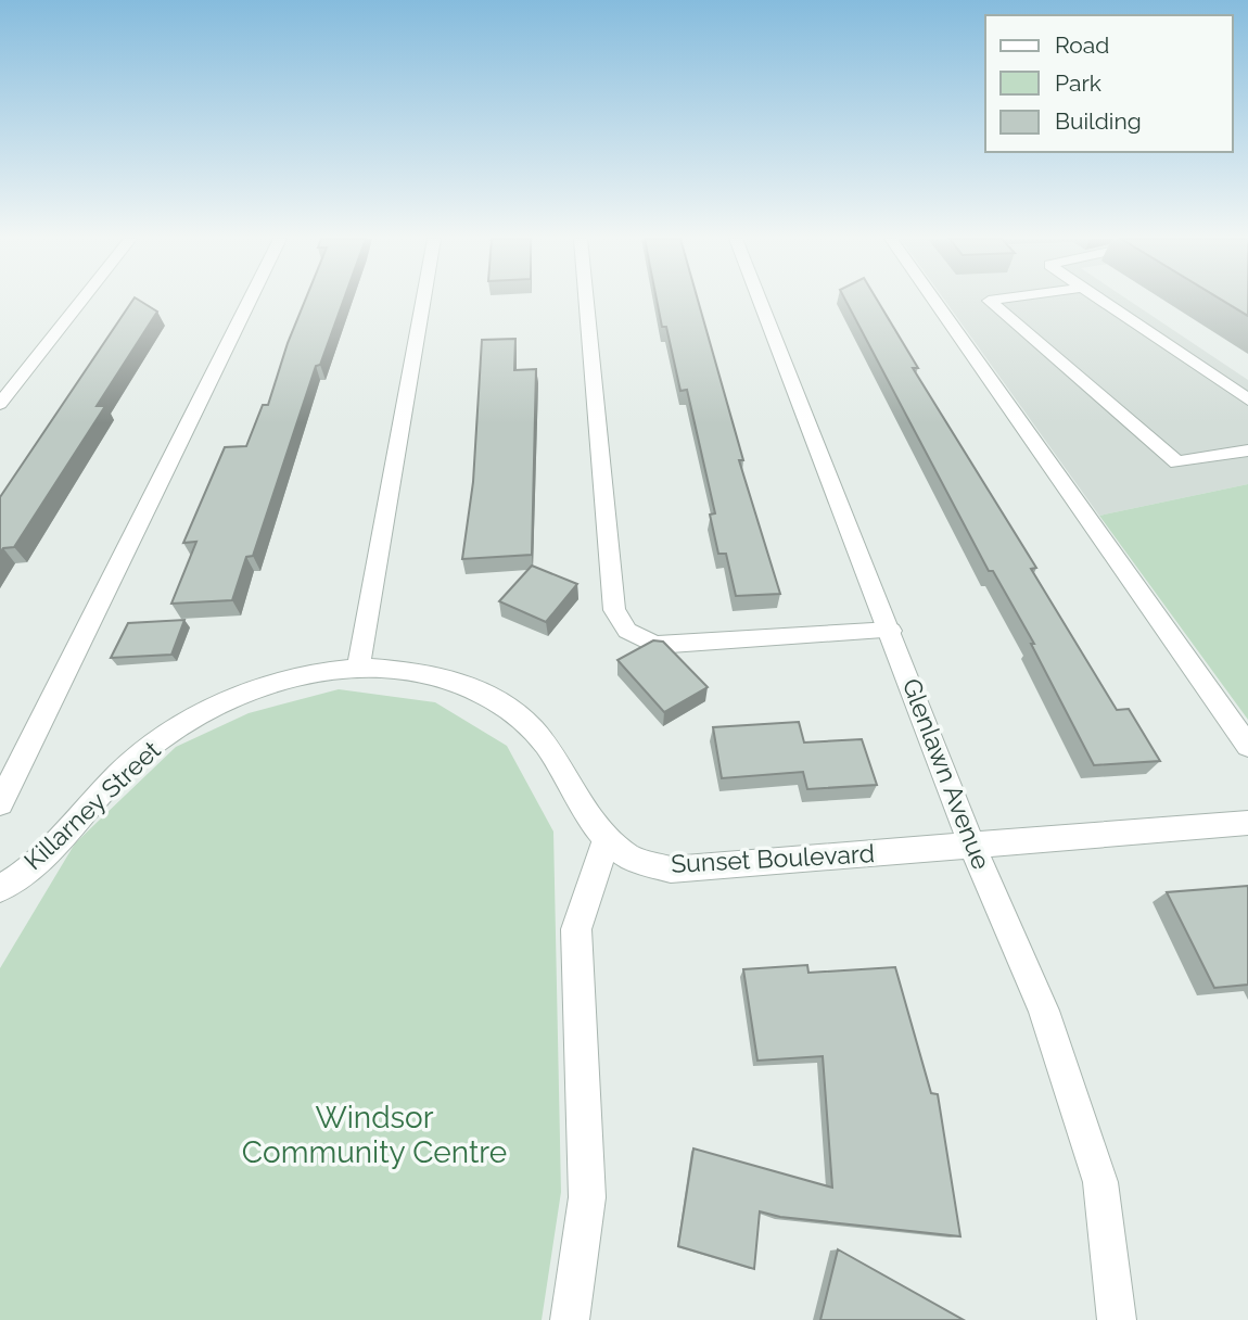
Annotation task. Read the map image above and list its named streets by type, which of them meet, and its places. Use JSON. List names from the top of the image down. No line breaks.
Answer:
{"streets":{"street":["Glenlawn Avenue","Killarney Street","Sunset Boulevard"]},"crossings":[["Glenlawn Avenue","Sunset Boulevard"],["Killarney Street","Sunset Boulevard"]],"parks":["Windsor Community Centre"],"legend":["Road","Park","Building"]}
